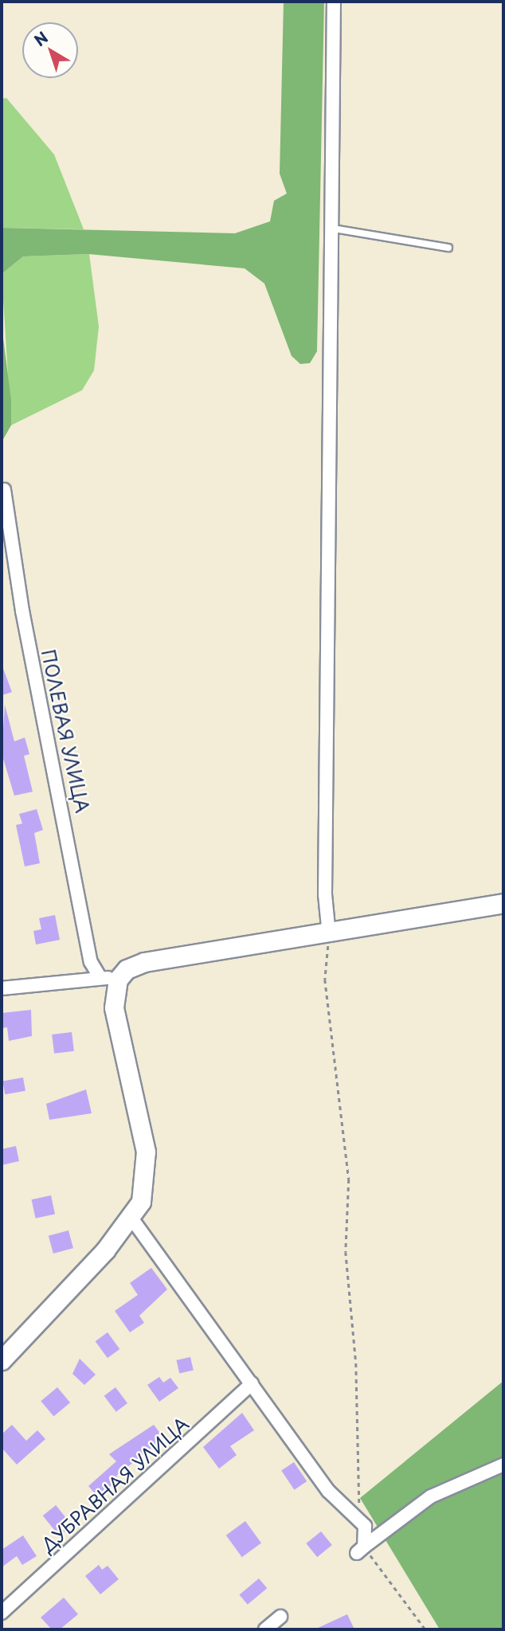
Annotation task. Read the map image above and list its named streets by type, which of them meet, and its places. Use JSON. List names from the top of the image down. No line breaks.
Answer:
{"streets":{"street":["ПОЛЕВАЯ УЛИЦА","ДУБРАВНАЯ УЛИЦА"]},"north":"top left"}
